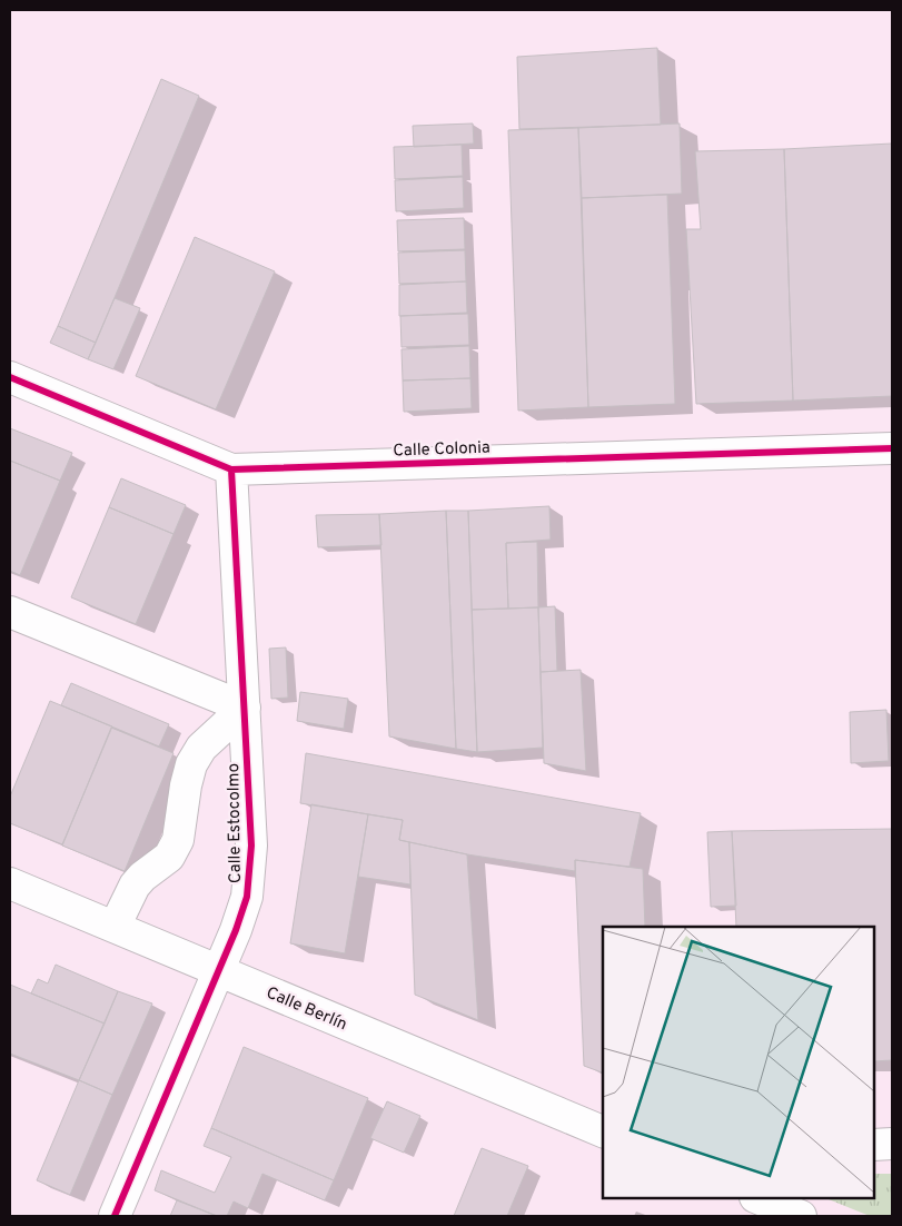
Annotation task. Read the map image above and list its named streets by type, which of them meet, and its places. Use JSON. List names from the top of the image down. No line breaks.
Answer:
{"streets":{"street":["Calle Colonia","Calle Estocolmo","Calle Berlín"]},"crossings":[["Calle Colonia","Calle Estocolmo"],["Calle Estocolmo","Calle Berlín"]]}
